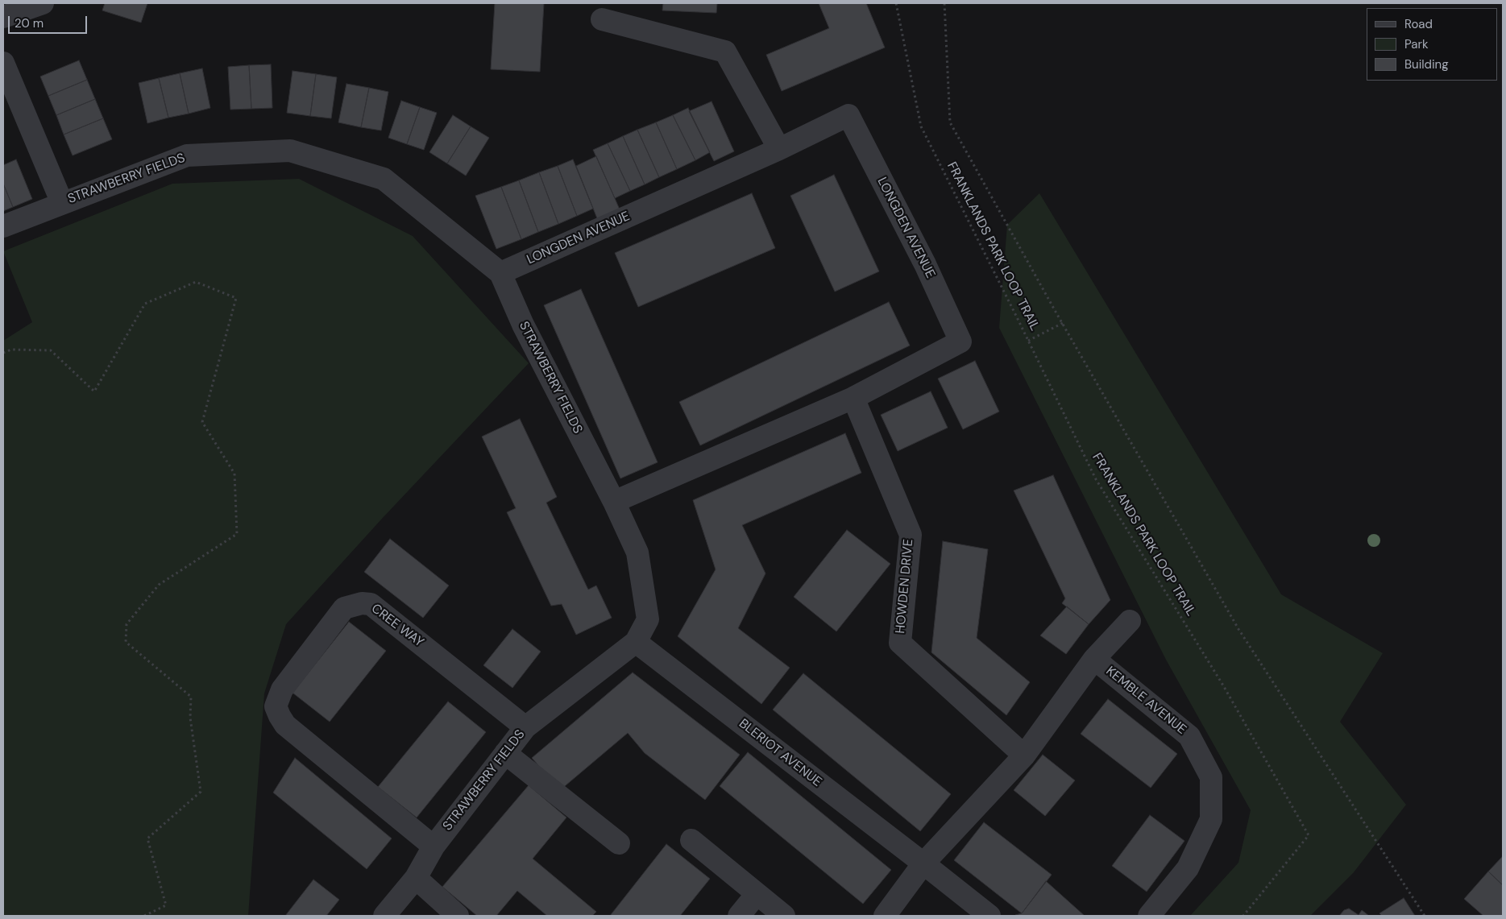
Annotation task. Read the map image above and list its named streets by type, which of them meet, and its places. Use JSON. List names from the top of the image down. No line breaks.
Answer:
{"streets":{"street":["STRAWBERRY FIELDS","LONGDEN AVENUE","HOWDEN DRIVE","CREE WAY","KEMBLE AVENUE","BLERIOT AVENUE"],"path":["FRANKLANDS PARK LOOP TRAIL"]},"crossings":[["STRAWBERRY FIELDS","LONGDEN AVENUE"],["STRAWBERRY FIELDS","CREE WAY"],["STRAWBERRY FIELDS","BLERIOT AVENUE"],["LONGDEN AVENUE","HOWDEN DRIVE"],["HOWDEN DRIVE","KEMBLE AVENUE"],["KEMBLE AVENUE","BLERIOT AVENUE"]],"legend":["Road","Park","Building"],"scale_bar":"20 m"}
